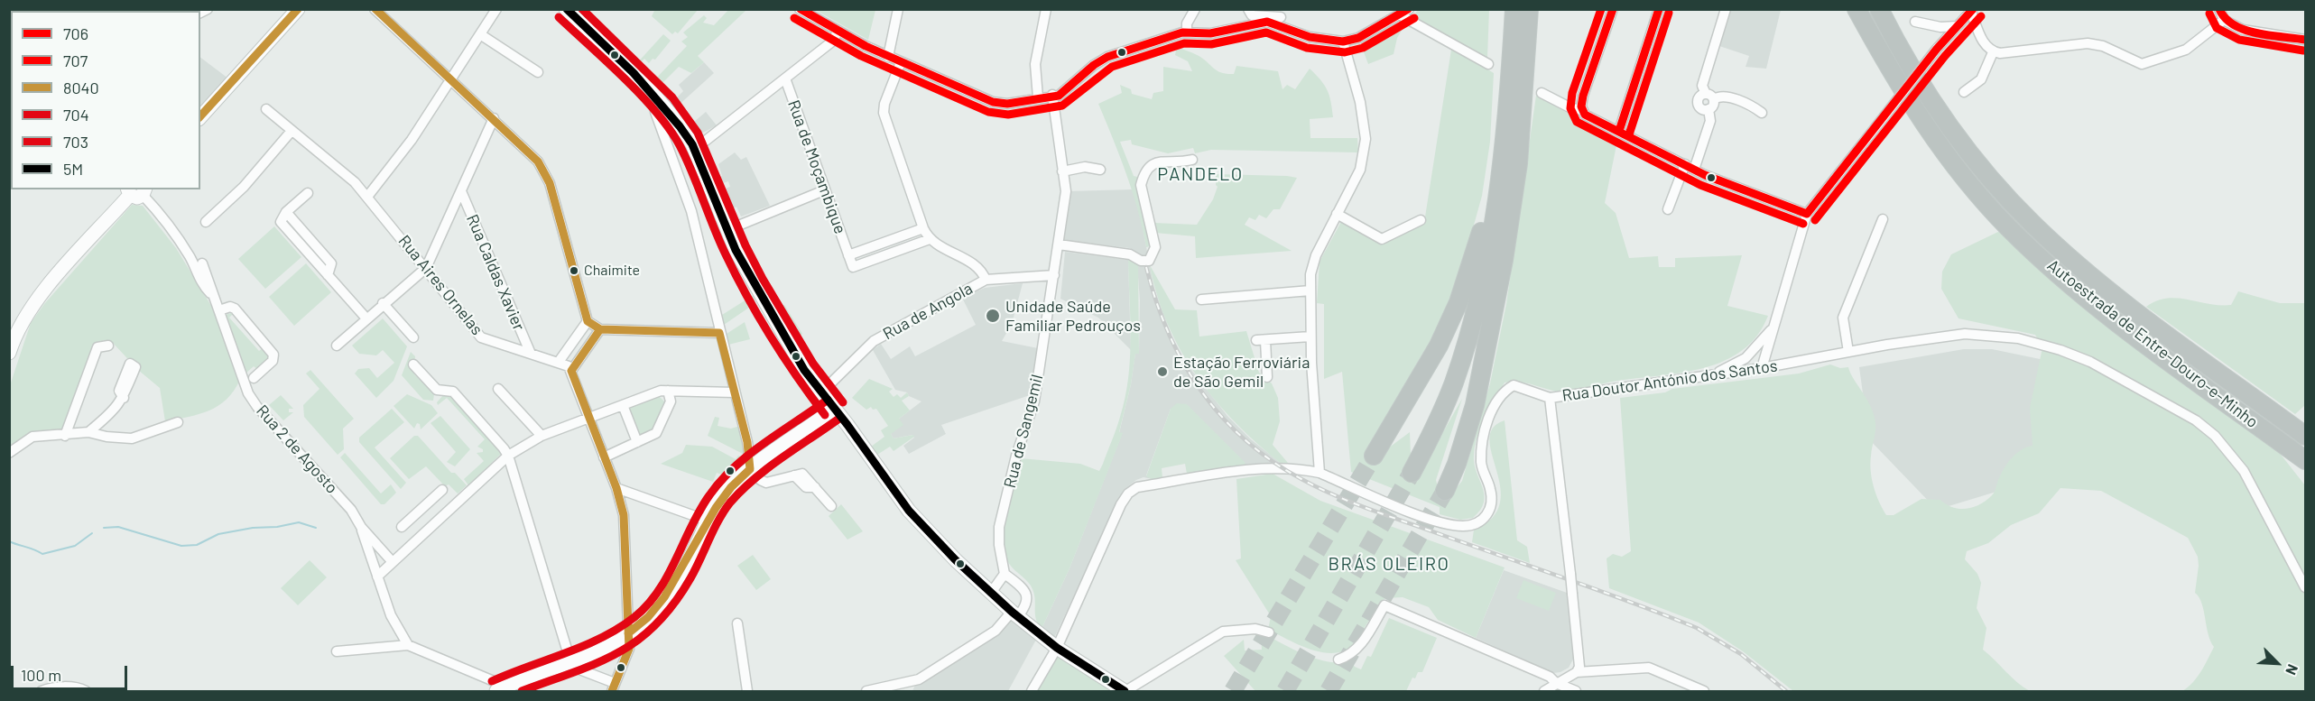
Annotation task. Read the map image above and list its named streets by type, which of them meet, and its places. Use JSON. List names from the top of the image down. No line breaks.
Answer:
{"streets":{"highway":["Autoestrada de Entre-Douro-e-Minho"],"street":["Rua de Moçambique","Rua Caldas Xavier","Rua Aires Ornelas","Rua de Angola","Rua Doutor António dos Santos","Rua de Sangemil","Rua 2 de Agosto"]},"crossings":[["Rua Caldas Xavier","Rua Aires Ornelas"],["Rua de Angola","Rua de Sangemil"]],"districts":["PANDELO","BRÁS OLEIRO"],"places":["Chaimite","Unidade Saúde Familiar Pedrouços","Estação Ferroviária de São Gemil"],"lines":["transit line 706","transit line 707","transit line 8040","transit line 703","transit line 5M","transit line 704"],"legend":["706","707","8040","704","703","5M"],"scale_bar":"100 m","north":"bottom right"}
